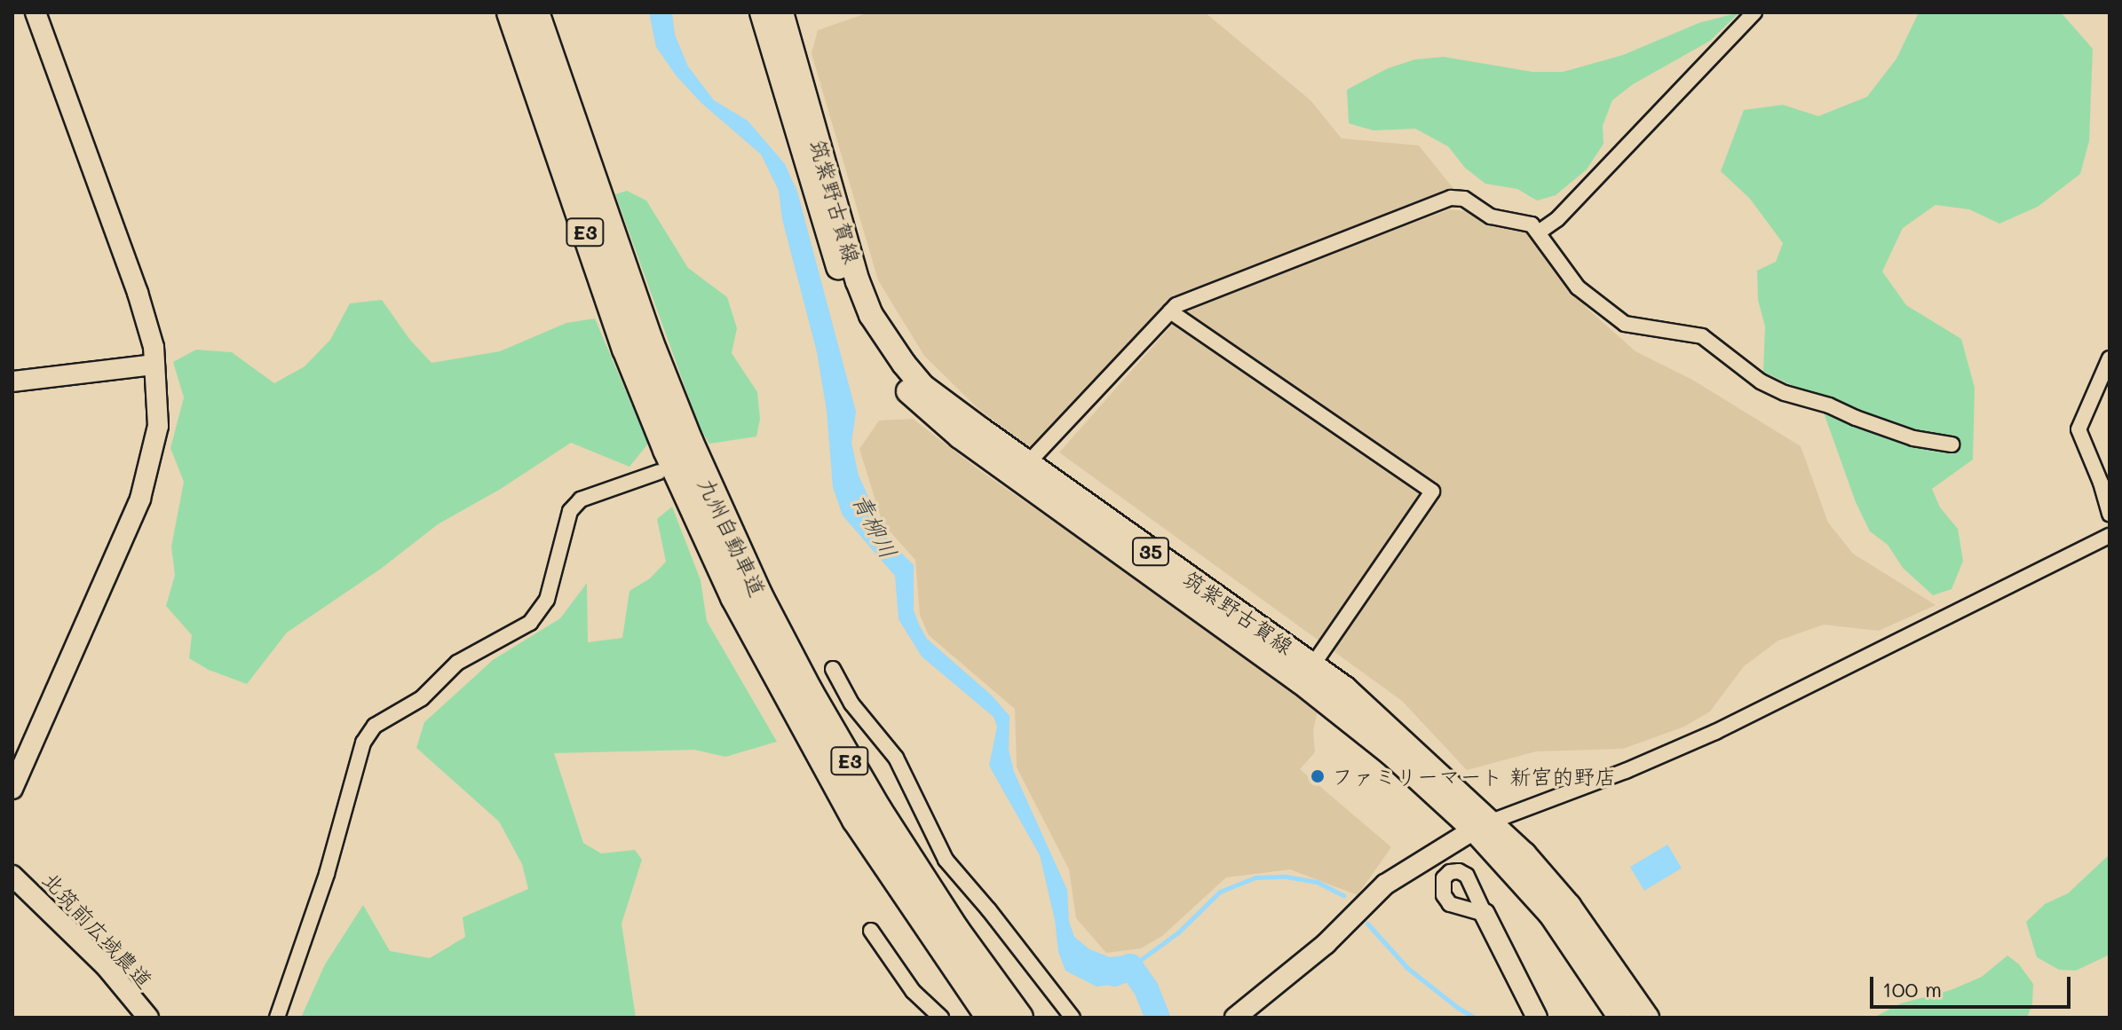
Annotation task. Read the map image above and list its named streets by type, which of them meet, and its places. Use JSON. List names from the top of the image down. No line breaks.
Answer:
{"streets":{"highway":["E3","九州自動車道"],"main road":["筑紫野古賀線","35"],"street":["北筑前広域農道"]},"water":["青柳川"],"places":["ファミリーマート 新宮的野店"],"scale_bar":"100 m"}
